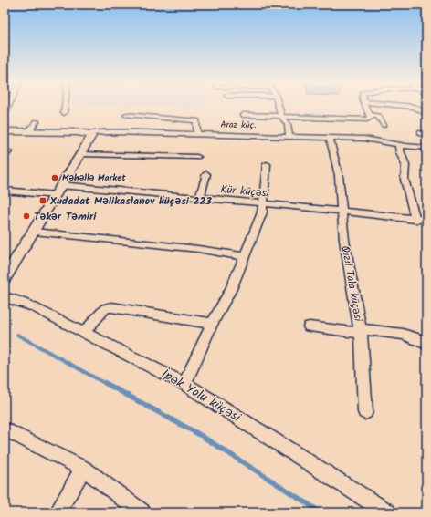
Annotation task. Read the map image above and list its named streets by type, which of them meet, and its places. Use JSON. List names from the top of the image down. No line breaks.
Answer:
{"streets":{"street":["Araz küç.","Kür küçəsi","Qızıl Tala küçəsi","İpək Yolu küçəsi"]},"crossings":[["Araz küç.","Qızıl Tala küçəsi"],["Kür küçəsi","Qızıl Tala küçəsi"]],"places":{"other":["Məhəllə Market","Təkər Təmiri"],"transit":["Xudadat Məlikaslanov küçəsi 223"]}}
